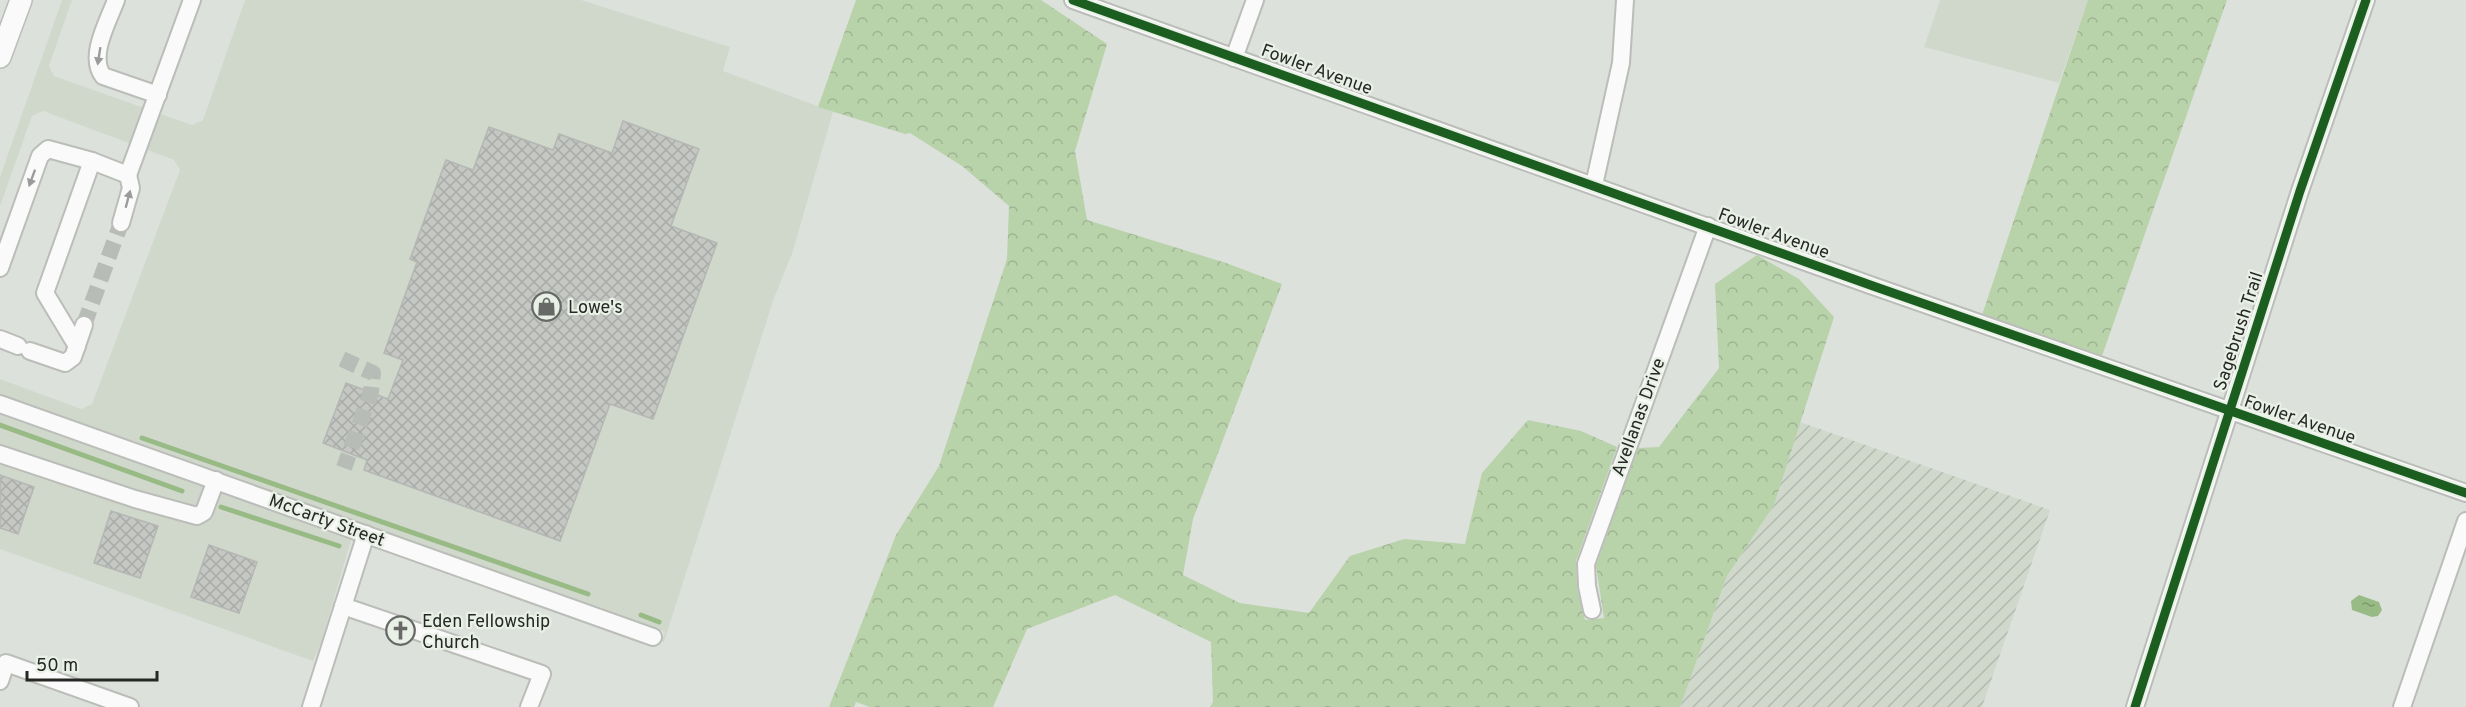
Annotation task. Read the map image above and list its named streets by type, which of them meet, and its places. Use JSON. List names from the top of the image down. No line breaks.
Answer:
{"streets":{"street":["Fowler Avenue","Sagebrush Trail","Avellanas Drive","McCarty Street"]},"crossings":[["Fowler Avenue","Sagebrush Trail"],["Fowler Avenue","Avellanas Drive"]],"places":{"shop":["Lowe's"],"church":["Eden Fellowship Church"]},"scale_bar":"50 m"}
